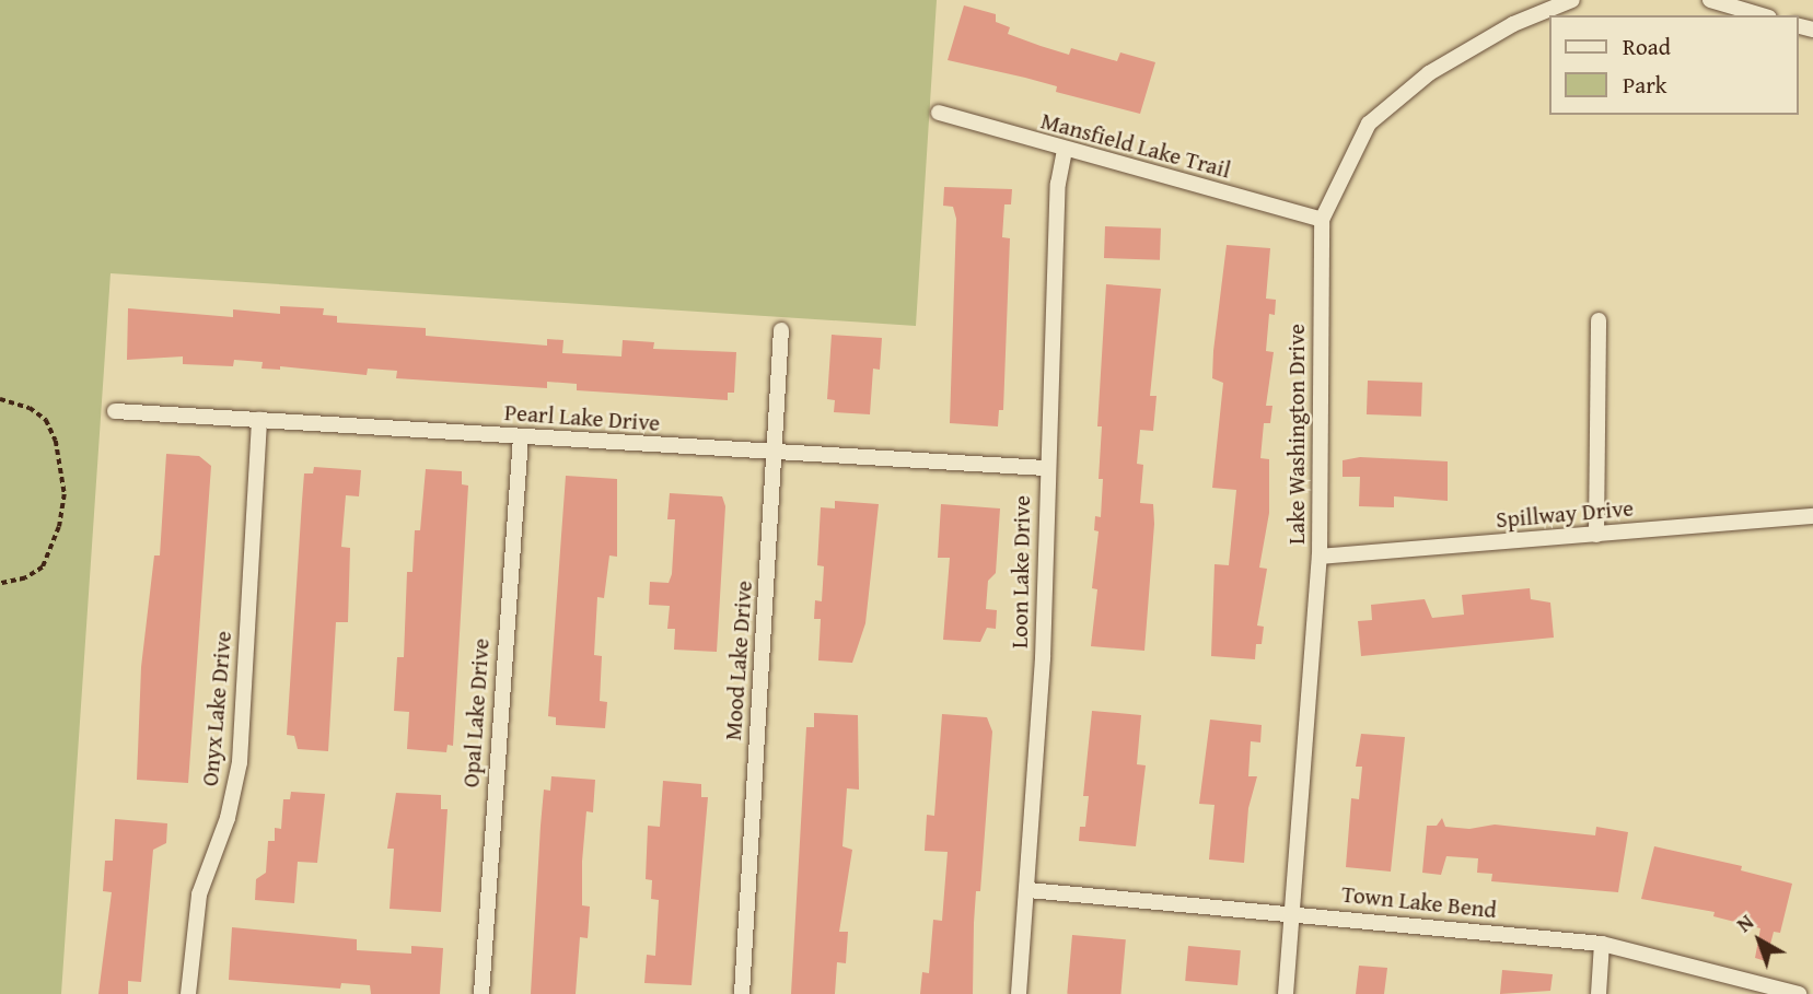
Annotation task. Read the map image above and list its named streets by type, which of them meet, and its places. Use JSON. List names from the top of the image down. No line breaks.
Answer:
{"streets":{"street":["Mansfield Lake Trail","Pearl Lake Drive","Lake Washington Drive","Spillway Drive","Loon Lake Drive","Mood Lake Drive","Onyx Lake Drive","Opal Lake Drive","Town Lake Bend"]},"crossings":[["Mansfield Lake Trail","Lake Washington Drive"],["Mansfield Lake Trail","Loon Lake Drive"],["Pearl Lake Drive","Loon Lake Drive"],["Pearl Lake Drive","Mood Lake Drive"],["Pearl Lake Drive","Onyx Lake Drive"],["Pearl Lake Drive","Opal Lake Drive"],["Lake Washington Drive","Spillway Drive"],["Lake Washington Drive","Town Lake Bend"],["Loon Lake Drive","Town Lake Bend"]],"legend":["Road","Park"],"north":"top left"}
